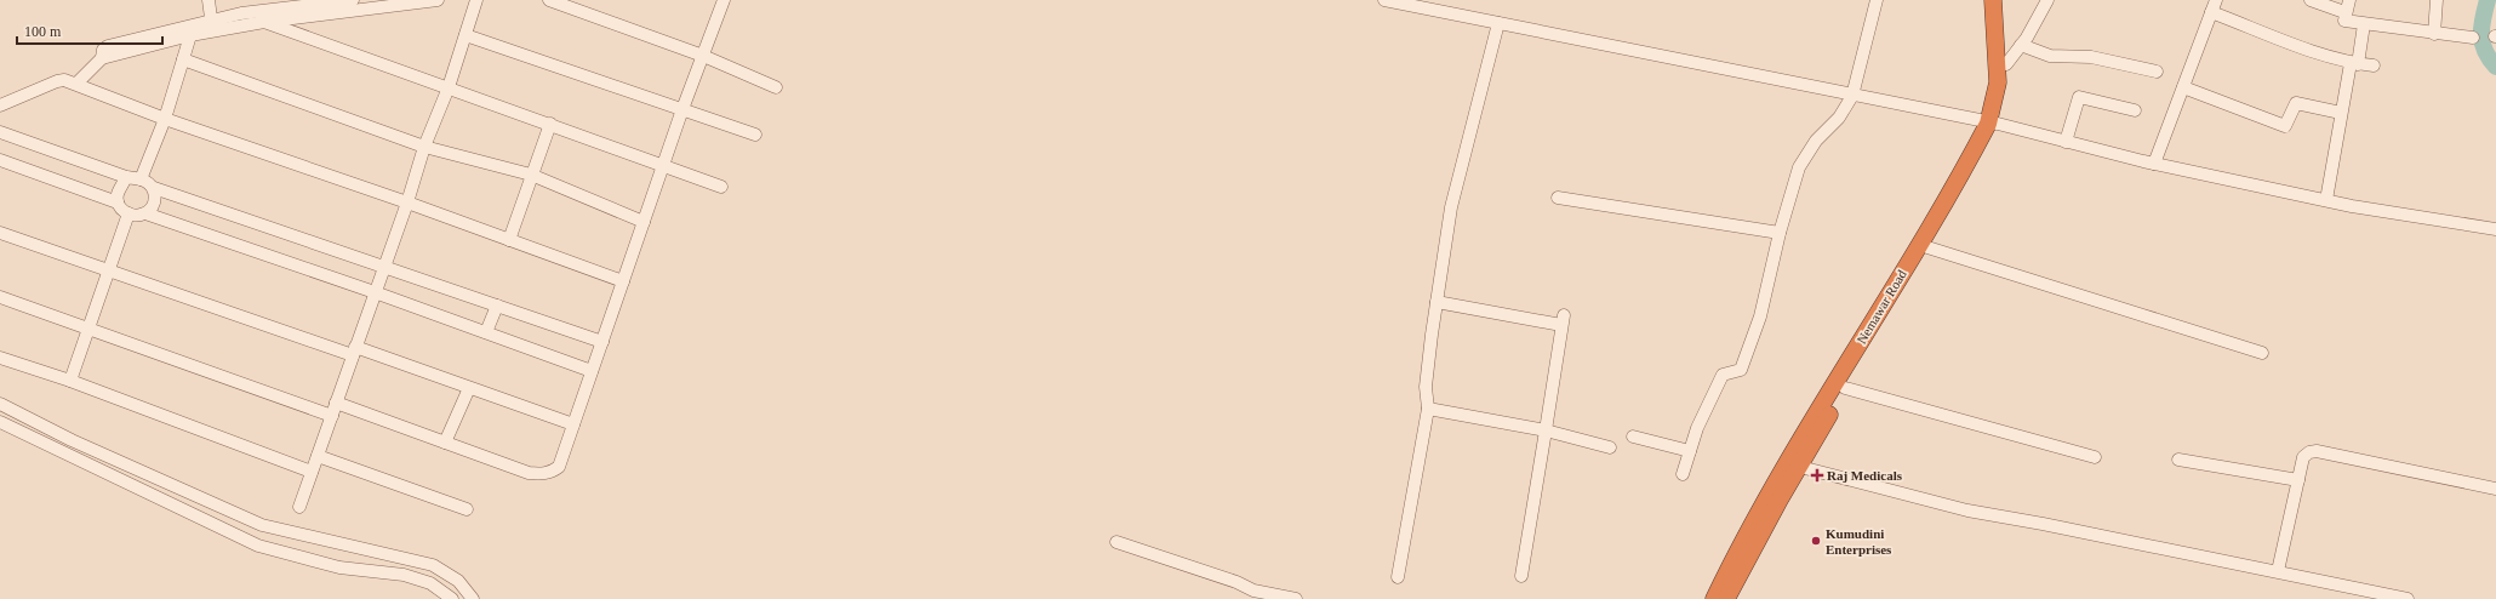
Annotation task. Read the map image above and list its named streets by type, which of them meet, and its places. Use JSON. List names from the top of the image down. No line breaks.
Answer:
{"streets":{"highway":["Nemawar Road"]},"places":{"health":["Raj Medicals"],"other":["Kumudini Enterprises"]},"scale_bar":"100 m"}
